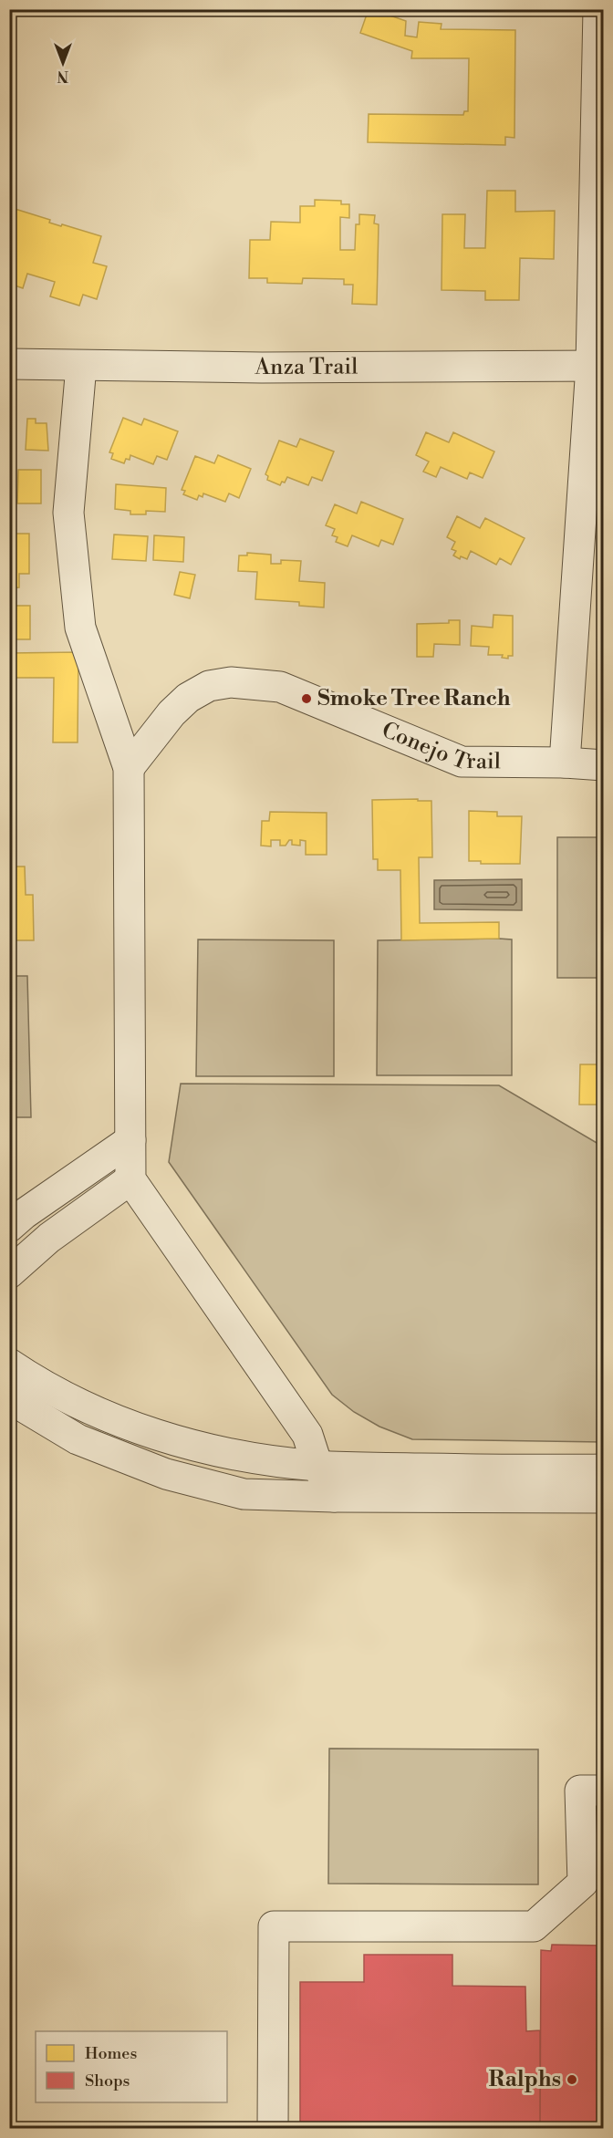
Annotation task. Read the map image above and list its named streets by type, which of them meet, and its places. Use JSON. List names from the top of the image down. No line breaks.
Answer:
{"streets":{"street":["Anza Trail","Conejo Trail"]},"places":["Smoke Tree Ranch","Ralphs"],"legend":["Homes","Shops"],"north":"bottom"}
